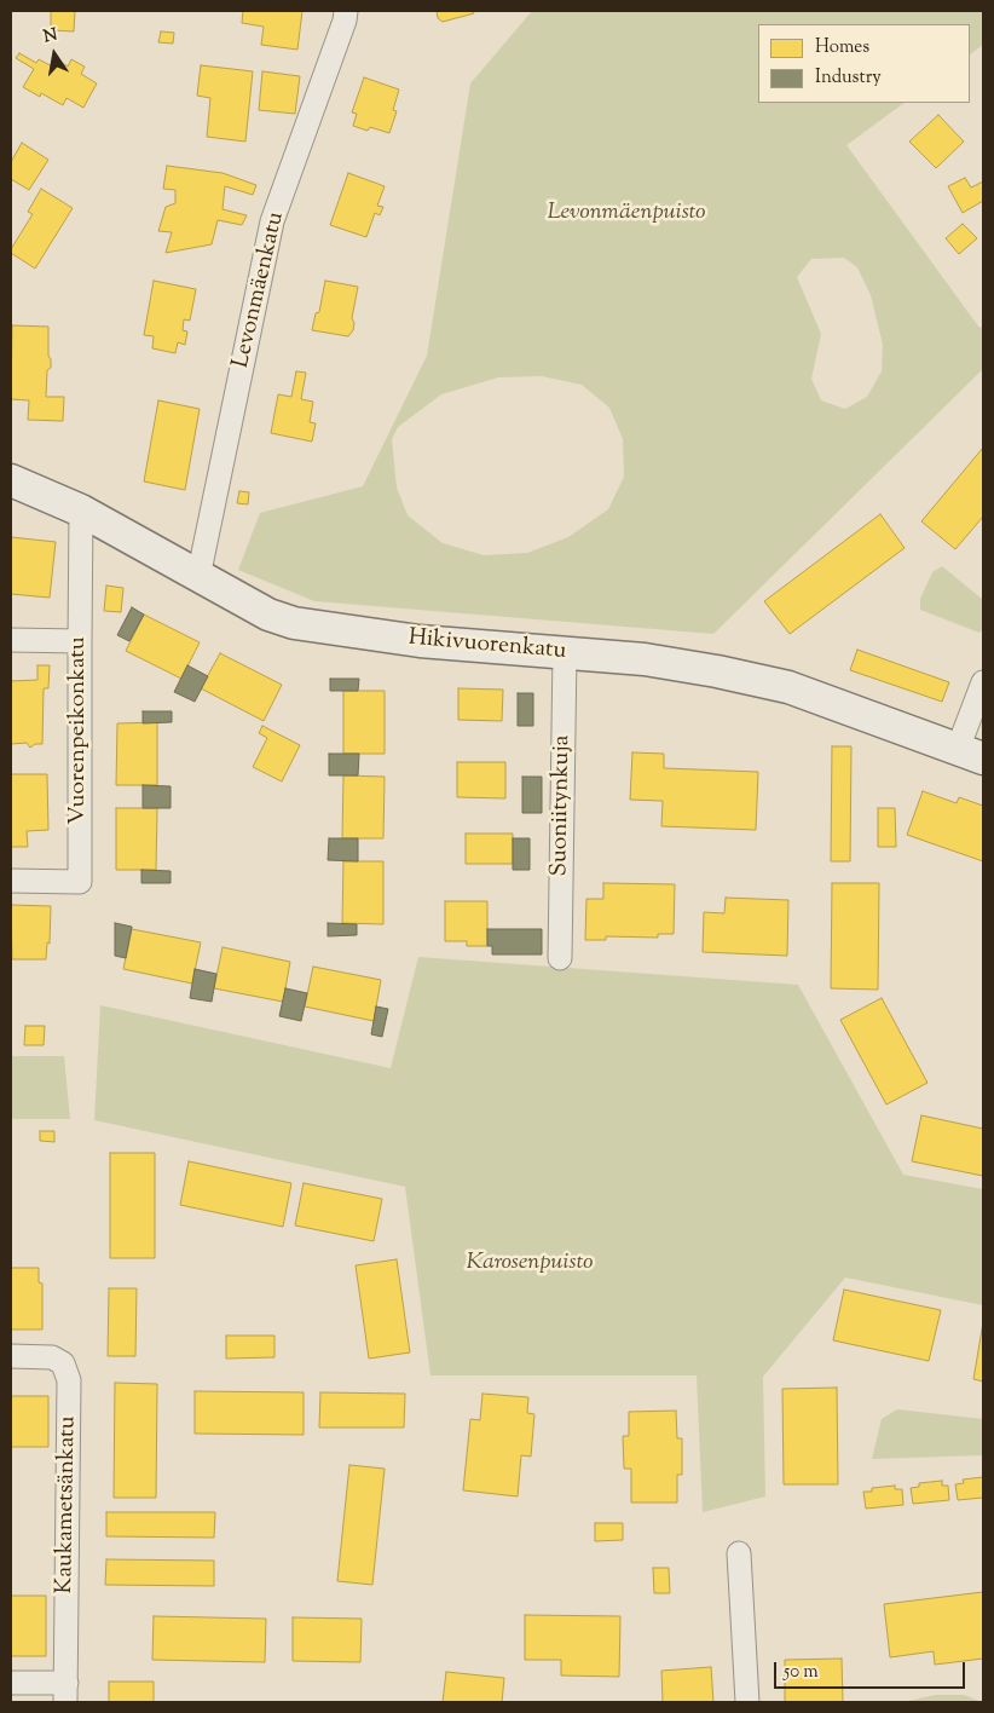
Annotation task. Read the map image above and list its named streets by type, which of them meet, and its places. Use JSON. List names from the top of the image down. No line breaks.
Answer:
{"streets":{"street":["Levonmäenkatu","Hikivuorenkatu","Vuorenpeikonkatu","Suoniitynkuja","Kaukametsänkatu"]},"crossings":[["Levonmäenkatu","Hikivuorenkatu"],["Hikivuorenkatu","Vuorenpeikonkatu"],["Hikivuorenkatu","Suoniitynkuja"]],"parks":["Levonmäenpuisto","Karosenpuisto"],"legend":["Homes","Industry"],"scale_bar":"50 m","north":"top"}
